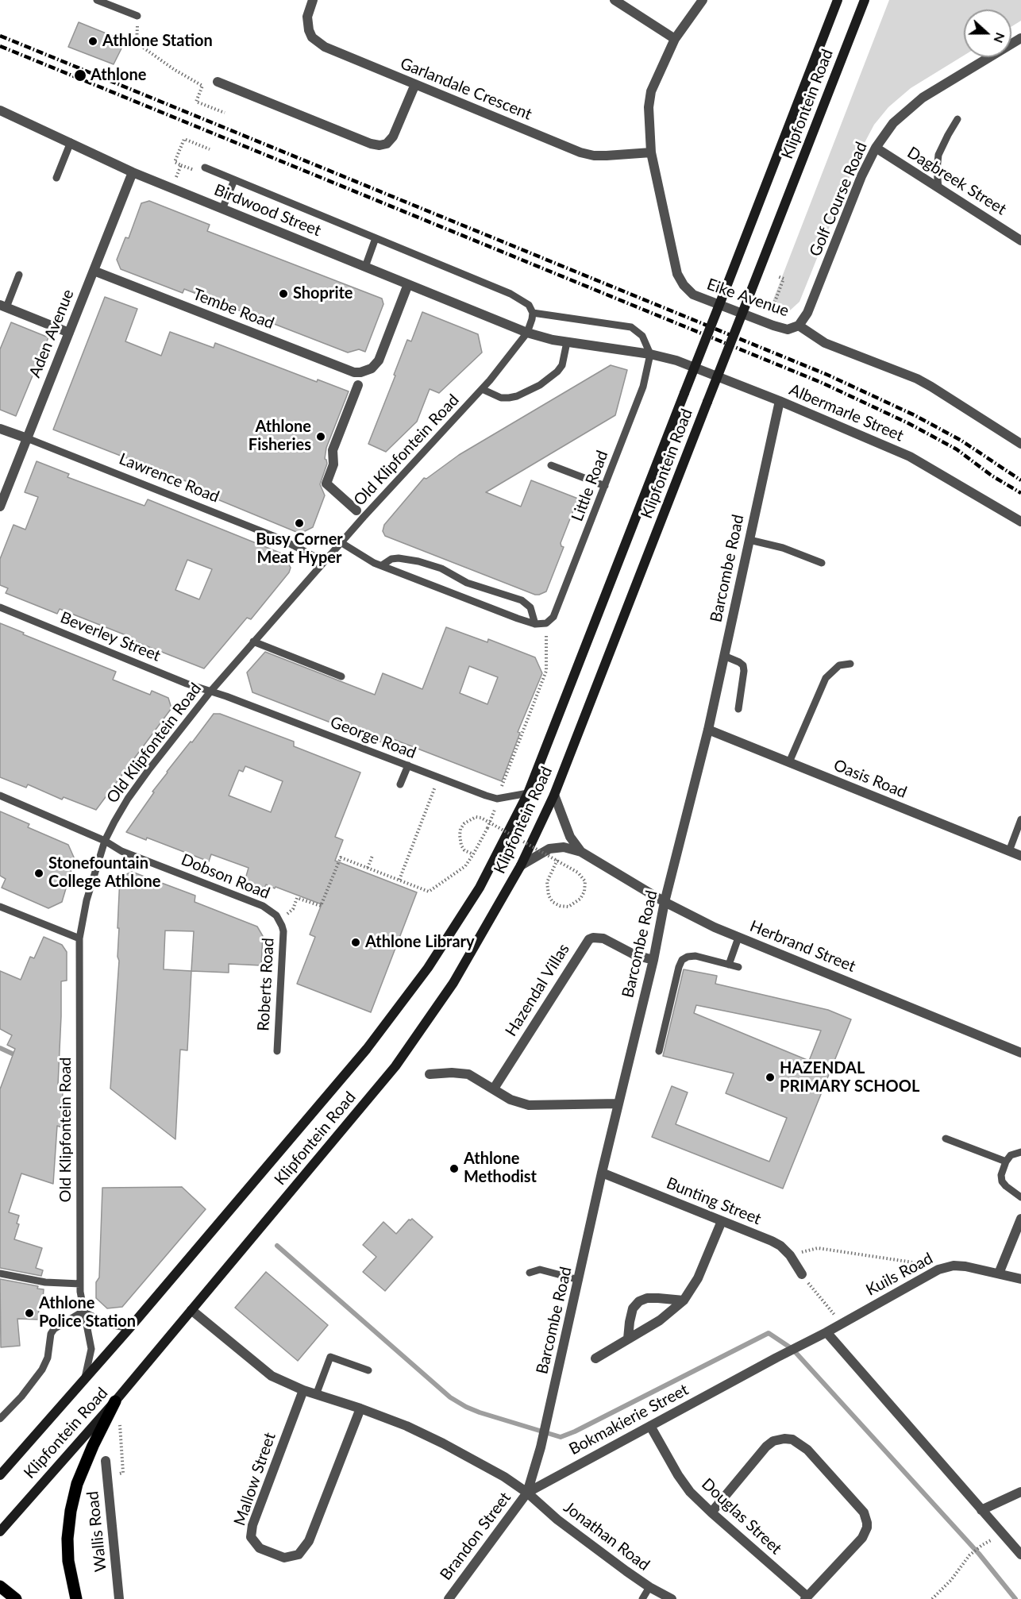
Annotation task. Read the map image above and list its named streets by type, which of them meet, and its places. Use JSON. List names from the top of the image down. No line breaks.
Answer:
{"streets":{"main road":["Klipfontein Road"],"street":["Garlandale Crescent","Dagbreek Street","Golf Course Road","Birdwood Street","Eike Avenue","Tembe Road","Aden Avenue","Albermarle Street","Lawrence Road","Barcombe Road","Oasis Road","Herbrand Street","Hazendal Villas","Bunting Street","Kuils Road","Bokmakierie Street","Mallow Street","Douglas Street","Wallis Road","Brandon Street","Jonathan Road"],"lane":["Old Klipfontein Road","Little Road","Beverley Street","George Road","Dobson Road","Roberts Road"]},"crossings":[["Garlandale Crescent","Eike Avenue"],["Klipfontein Road","Old Klipfontein Road"],["Klipfontein Road","Herbrand Street"],["Dagbreek Street","Golf Course Road"],["Golf Course Road","Eike Avenue"],["Birdwood Street","Tembe Road"],["Birdwood Street","Aden Avenue"],["Birdwood Street","Old Klipfontein Road"],["Tembe Road","Aden Avenue"],["Aden Avenue","Lawrence Road"],["Albermarle Street","Little Road"],["Albermarle Street","Barcombe Road"],["Old Klipfontein Road","Lawrence Road"],["Old Klipfontein Road","Beverley Street"],["Old Klipfontein Road","George Road"],["Old Klipfontein Road","Dobson Road"],["Barcombe Road","Oasis Road"],["Barcombe Road","Herbrand Street"],["Barcombe Road","Hazendal Villas"],["Barcombe Road","Bunting Street"],["Barcombe Road","Bokmakierie Street"],["Barcombe Road","Brandon Street"],["Barcombe Road","Jonathan Road"],["Beverley Street","George Road"],["Dobson Road","Roberts Road"],["Kuils Road","Bokmakierie Street"],["Bokmakierie Street","Douglas Street"],["Bokmakierie Street","Brandon Street"],["Bokmakierie Street","Jonathan Road"],["Brandon Street","Jonathan Road"]],"places":["Athlone Station","Athlone","Shoprite","Athlone Fisheries","Busy Corner Meat Hyper","Stonefountain College Athlone","Athlone Library","HAZENDAL PRIMARY SCHOOL","Athlone Methodist","Athlone Police Station"],"north":"right"}
